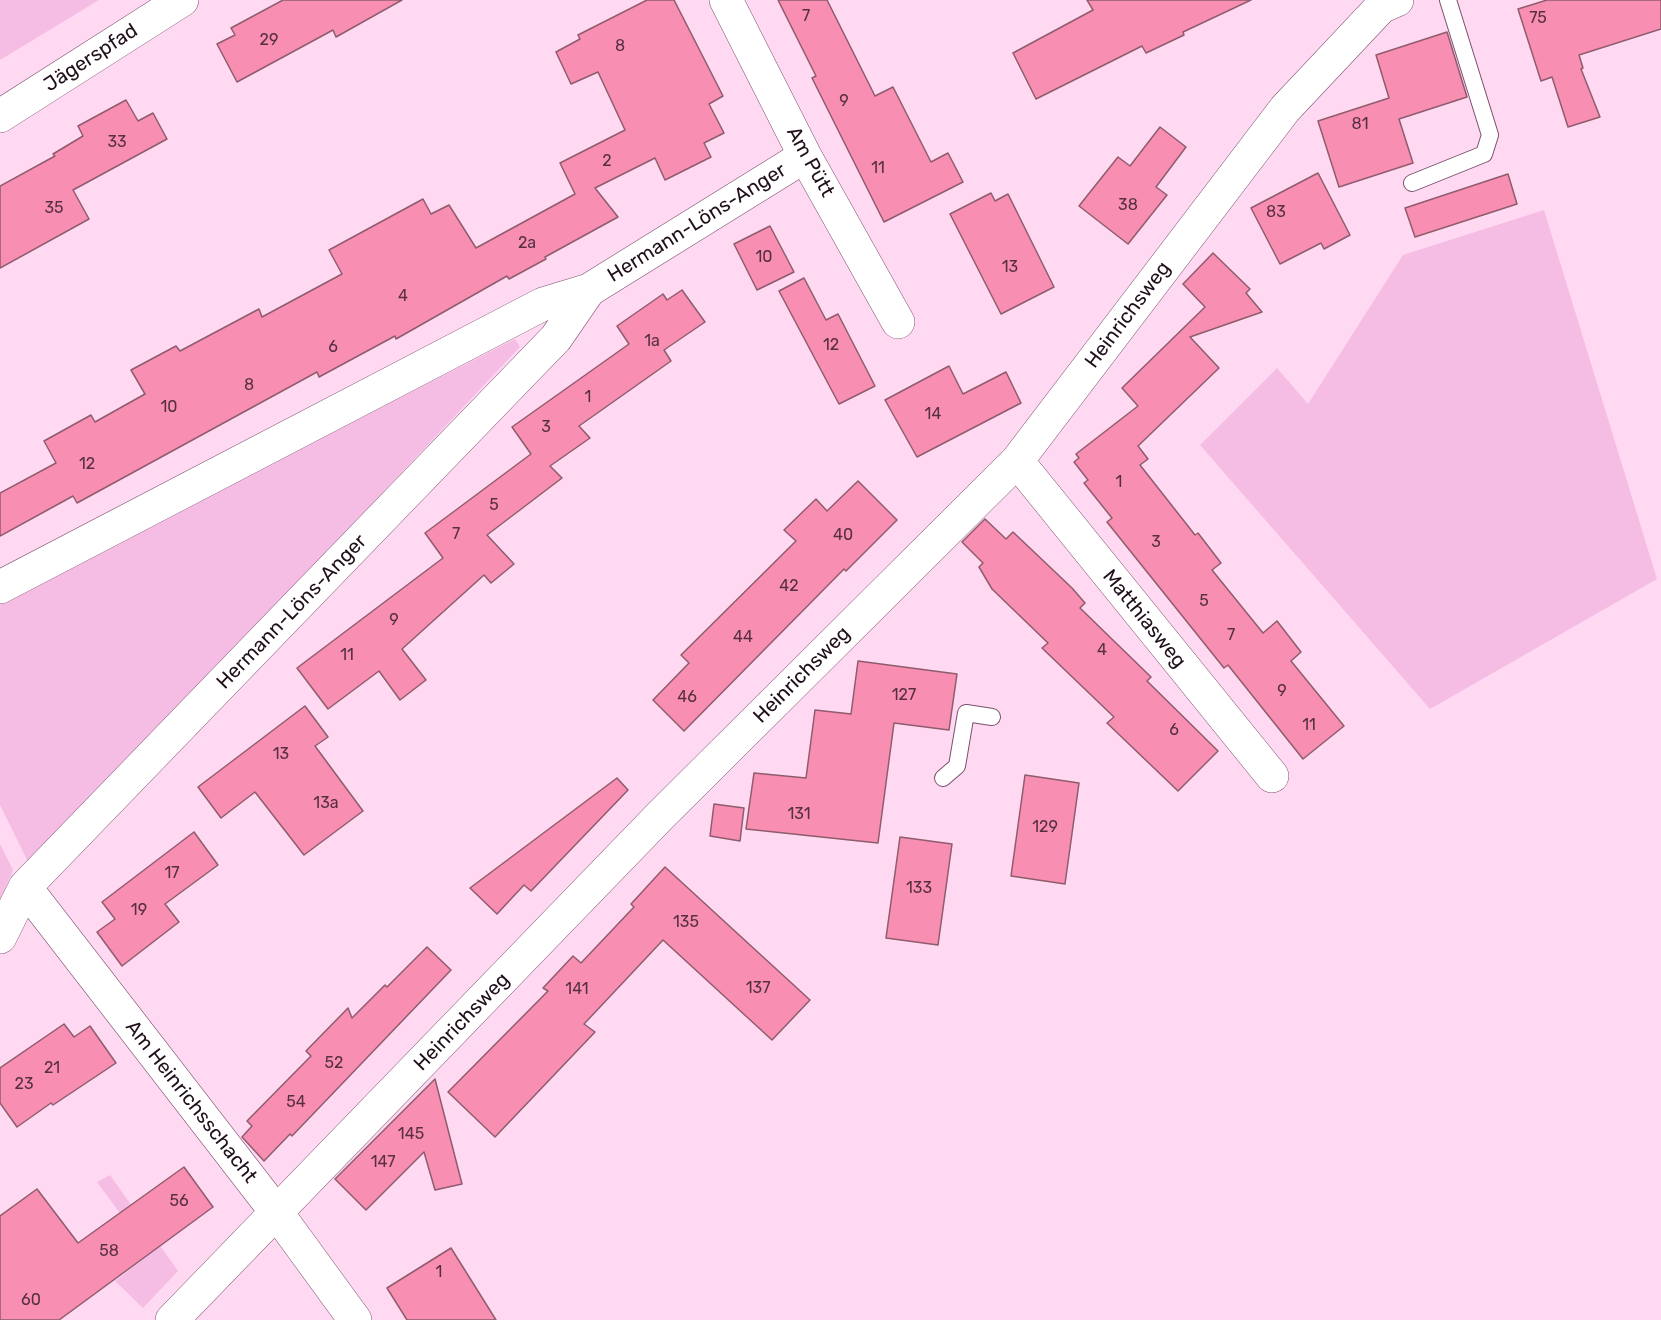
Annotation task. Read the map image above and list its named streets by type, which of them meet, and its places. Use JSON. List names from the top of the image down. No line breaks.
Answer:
{"streets":{"street":["Jägerspfad","Am Pütt","Hermann-Löns-Anger","Heinrichsweg","Matthiasweg","Am Heinrichsschacht"]},"crossings":[["Am Pütt","Hermann-Löns-Anger"],["Hermann-Löns-Anger","Am Heinrichsschacht"],["Heinrichsweg","Matthiasweg"],["Heinrichsweg","Am Heinrichsschacht"]],"house_numbers":["7","75","29","8","9","81","33","2","11","38","35","83","2a","10","13","4","1a","12","6","8","1","10","14","3","12","1","5","7","40","3","42","5","9","7","44","4","11","9","127","46","11","6","13","13a","131","129","17","133","19","135","137","141","52","21","23","54","145","147","56","58","1","60"]}
